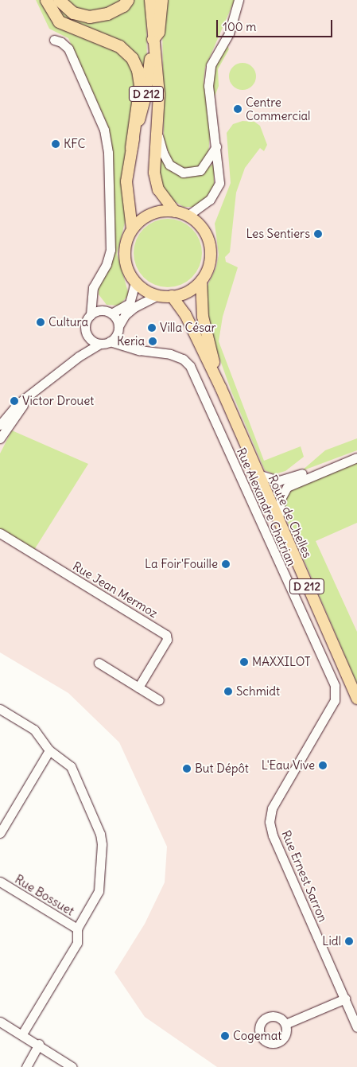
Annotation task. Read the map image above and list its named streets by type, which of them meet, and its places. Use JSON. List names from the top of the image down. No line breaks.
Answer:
{"streets":{"main road":["D 212","Route de Chelles"],"street":["Rue Alexandre Chatrian","Rue Jean Mermoz","Rue Ernest Sarron","Rue Bossuet"]},"crossings":[["D 212","Route de Chelles"],["Rue Alexandre Chatrian","Rue Ernest Sarron"]],"places":["Centre Commercial","KFC","Les Sentiers","Cultura","Villa César","Keria","Victor Drouet","La Foir'Fouille","MAXXILOT","Schmidt","L'Eau Vive","But Dépôt","Lidl","Cogemat"],"scale_bar":"100 m"}
